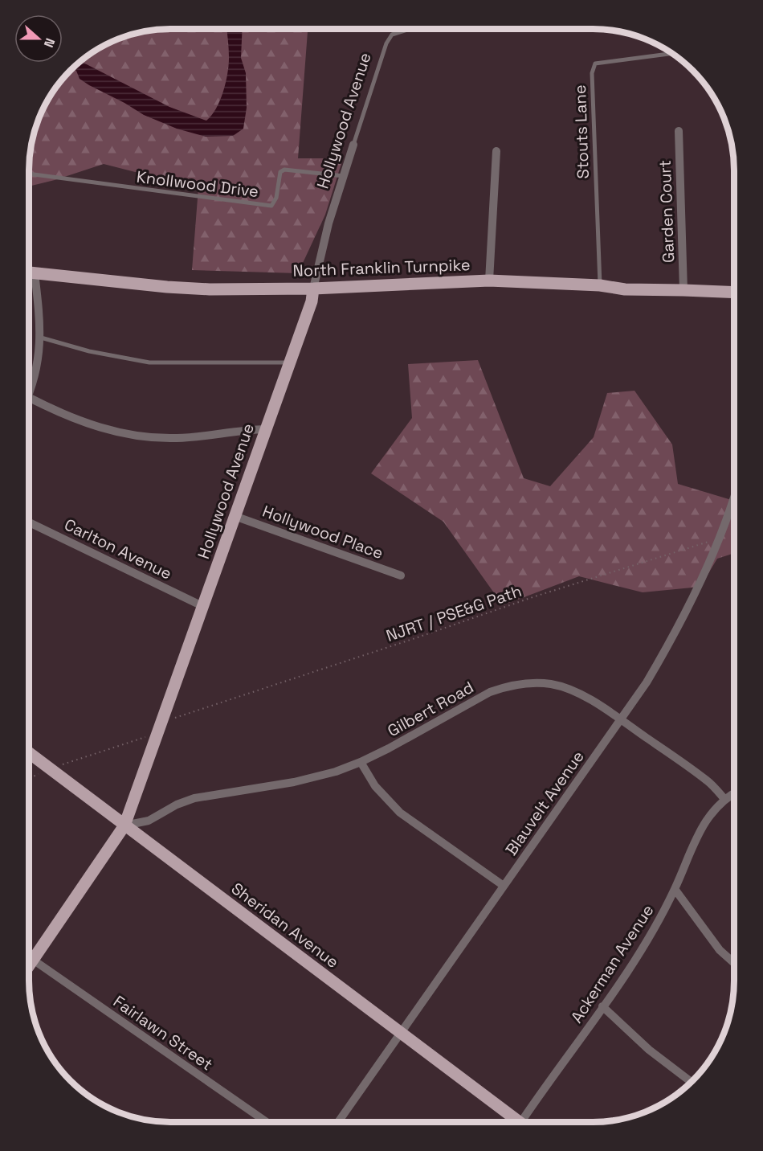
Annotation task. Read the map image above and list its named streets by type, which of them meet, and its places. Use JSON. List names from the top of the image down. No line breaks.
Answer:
{"streets":{"main road":["Hollywood Avenue","North Franklin Turnpike","Sheridan Avenue"],"street":["Garden Court","Hollywood Place","Carlton Avenue","Gilbert Road","Blauvelt Avenue","Ackerman Avenue","Fairlawn Street"],"lane":["Stouts Lane","Knollwood Drive"],"path":["NJRT / PSE&G Path"]},"crossings":[["Hollywood Avenue","Knollwood Drive"],["Hollywood Avenue","North Franklin Turnpike"],["Hollywood Avenue","Hollywood Place"],["Hollywood Avenue","Carlton Avenue"],["Hollywood Avenue","Gilbert Road"],["Hollywood Avenue","Sheridan Avenue"],["Hollywood Avenue","Fairlawn Street"],["Stouts Lane","North Franklin Turnpike"],["Garden Court","North Franklin Turnpike"],["NJRT / PSE&G Path","Blauvelt Avenue"],["Gilbert Road","Blauvelt Avenue"],["Gilbert Road","Sheridan Avenue"],["Gilbert Road","Ackerman Avenue"],["Blauvelt Avenue","Sheridan Avenue"]],"north":"right"}
